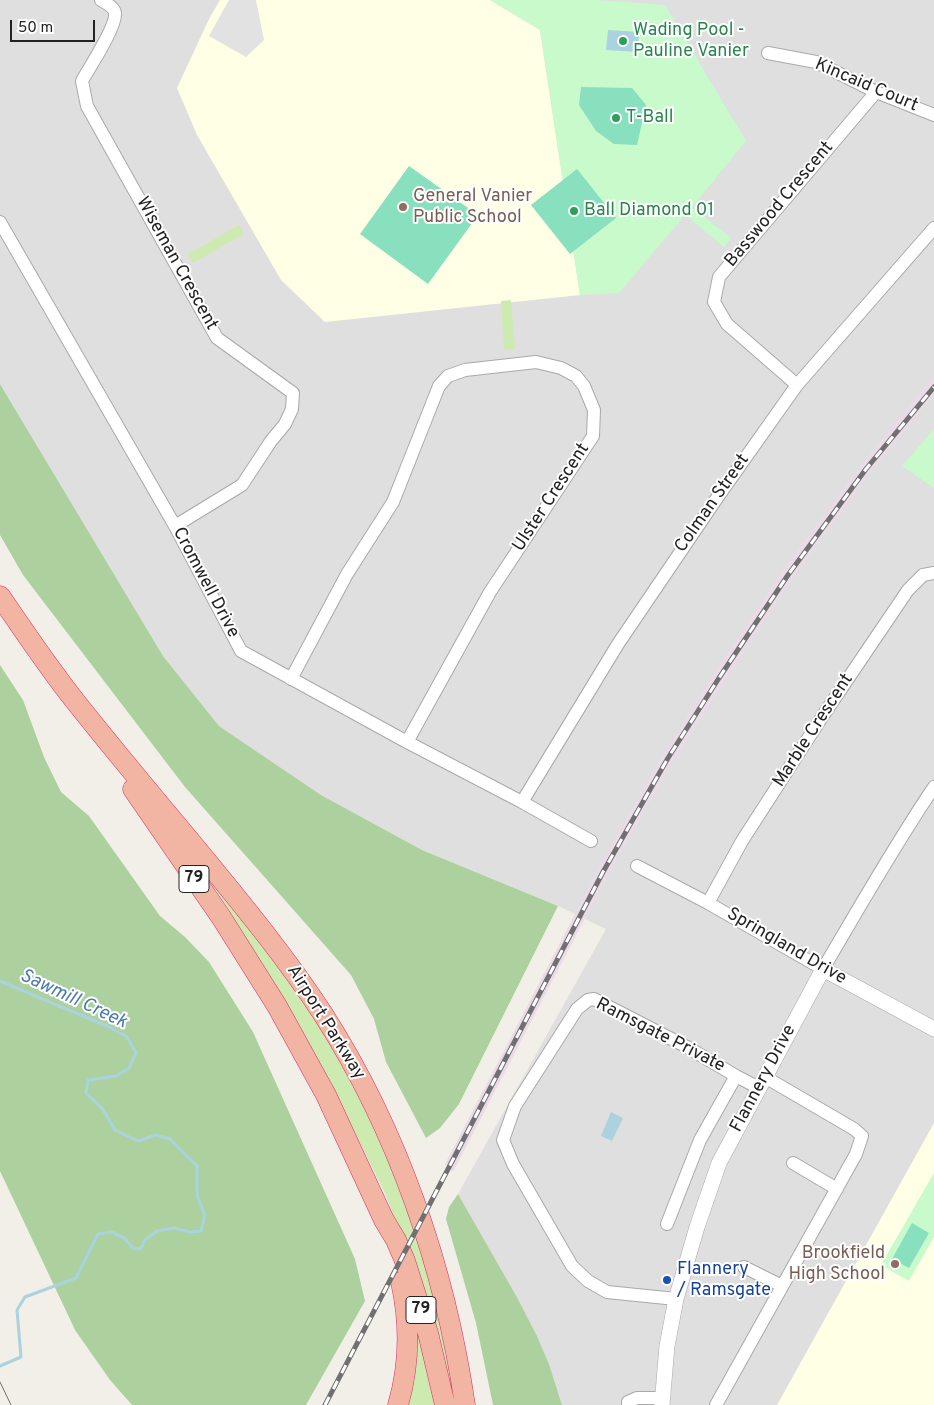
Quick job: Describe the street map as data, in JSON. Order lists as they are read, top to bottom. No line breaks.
{"streets":{"highway":["79","Airport Parkway"],"street":["Kincaid Court","Basswood Crescent","Wiseman Crescent","Ulster Crescent","Colman Street","Cromwell Drive","Marble Crescent","Springland Drive","Ramsgate Private","Flannery Drive"]},"crossings":[["Kincaid Court","Basswood Crescent"],["Basswood Crescent","Colman Street"],["Wiseman Crescent","Cromwell Drive"],["Ulster Crescent","Cromwell Drive"],["Colman Street","Cromwell Drive"],["Marble Crescent","Springland Drive"],["Springland Drive","Flannery Drive"],["Ramsgate Private","Flannery Drive"]],"water":["Sawmill Creek"],"places":["Wading Pool - Pauline Vanier","T-Ball","General Vanier Public School","Ball Diamond 01","Brookfield High School","Flannery / Ramsgate"],"scale_bar":"50 m"}
